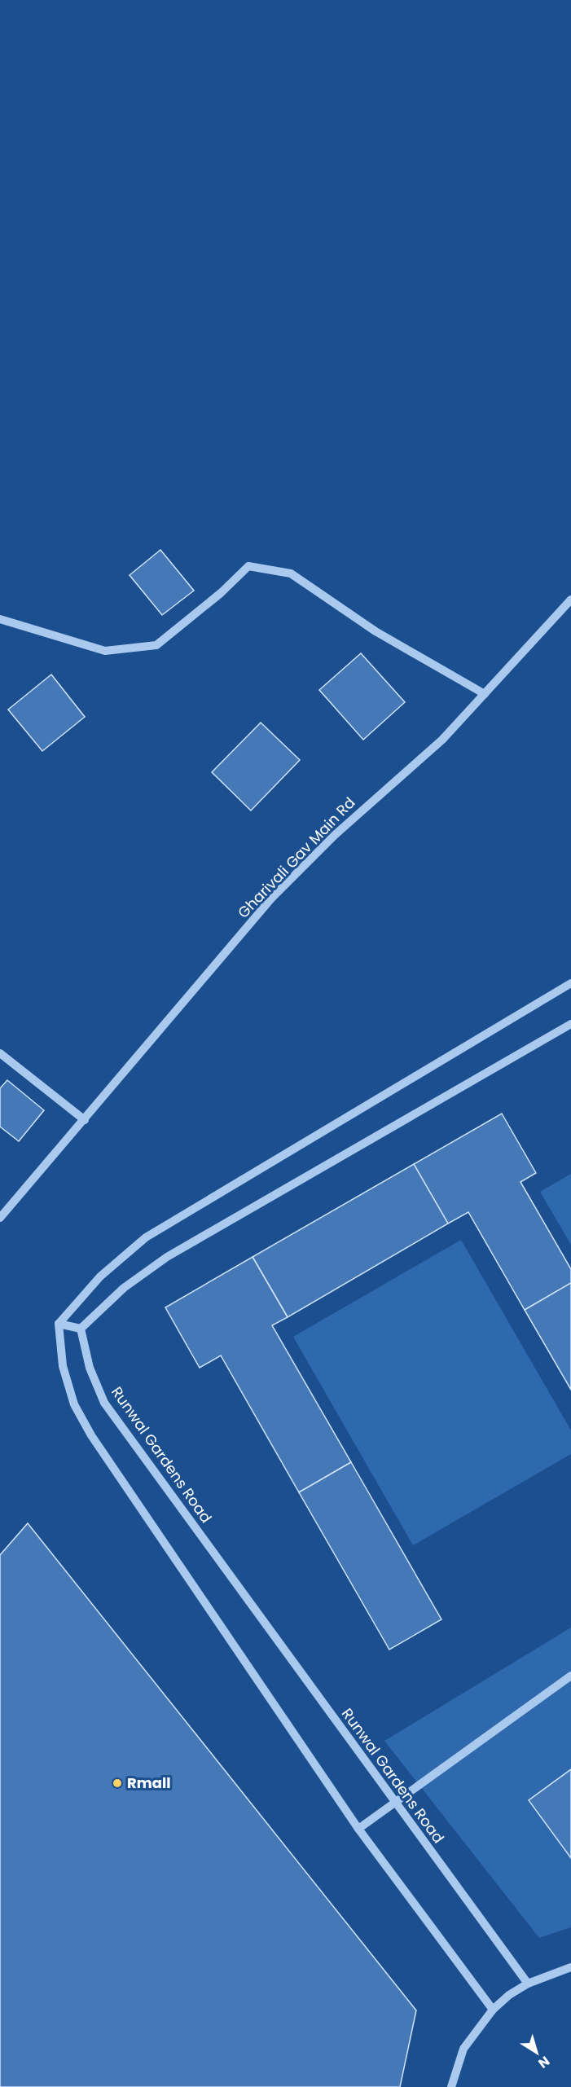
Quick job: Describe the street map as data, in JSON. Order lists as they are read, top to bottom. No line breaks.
{"streets":{"street":["Gharivali Gav Main Rd","Runwal Gardens Road"]},"places":["Rmall"],"north":"bottom right"}
